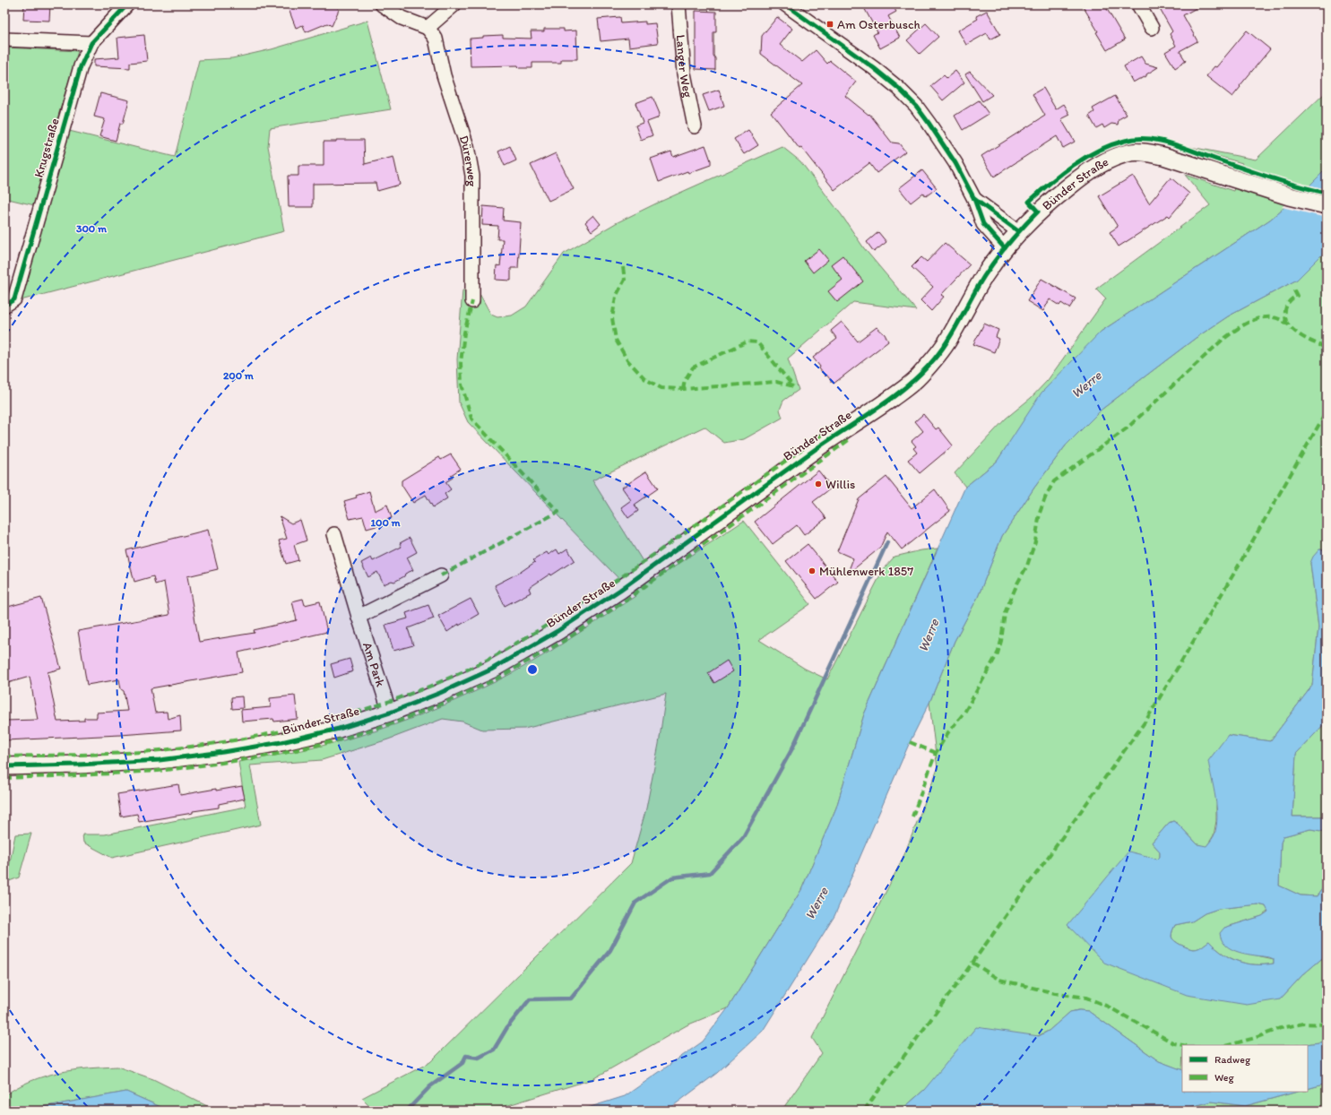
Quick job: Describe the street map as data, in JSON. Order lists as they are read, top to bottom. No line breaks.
{"streets":{"main road":["Bünder Straße"],"street":["Langer Weg","Krugstraße","Dürerweg","Am Park"]},"crossings":[["Bünder Straße","Am Park"]],"water":["Werre"],"places":{"transit":["Am Osterbusch"],"other":["Willis","Mühlenwerk 1857"]},"legend":["Radweg","Weg"],"rings":["300 m","200 m","100 m"]}
